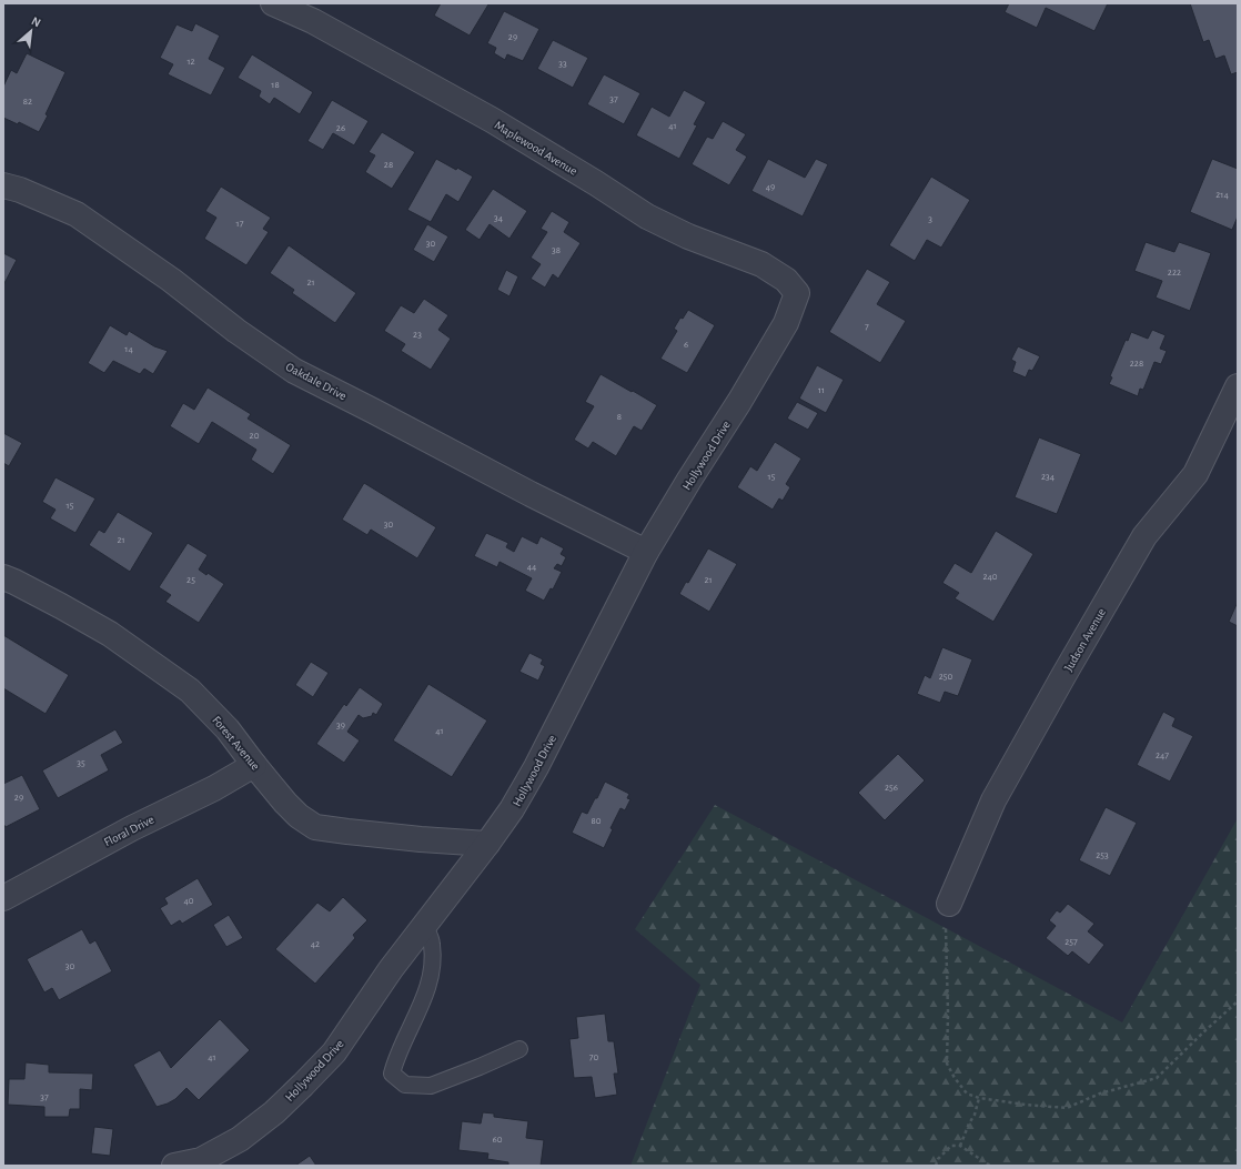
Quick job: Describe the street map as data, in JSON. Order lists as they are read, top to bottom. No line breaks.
{"streets":{"street":["Maplewood Avenue","Oakdale Drive","Hollywood Drive","Judson Avenue","Forest Avenue","Floral Drive"]},"crossings":[["Maplewood Avenue","Hollywood Drive"],["Oakdale Drive","Hollywood Drive"],["Hollywood Drive","Forest Avenue"],["Forest Avenue","Floral Drive"]],"house_numbers":["29","12","33","18","37","82","41","26","28","49","214","34","3","17","30","38","222","21","7","23","6","14","228","11","8","20","15","234","15","30","21","44","240","25","21","250","39","41","247","35","256","29","80","253","40","257","42","30","41","70","37","60"],"north":"top right"}
